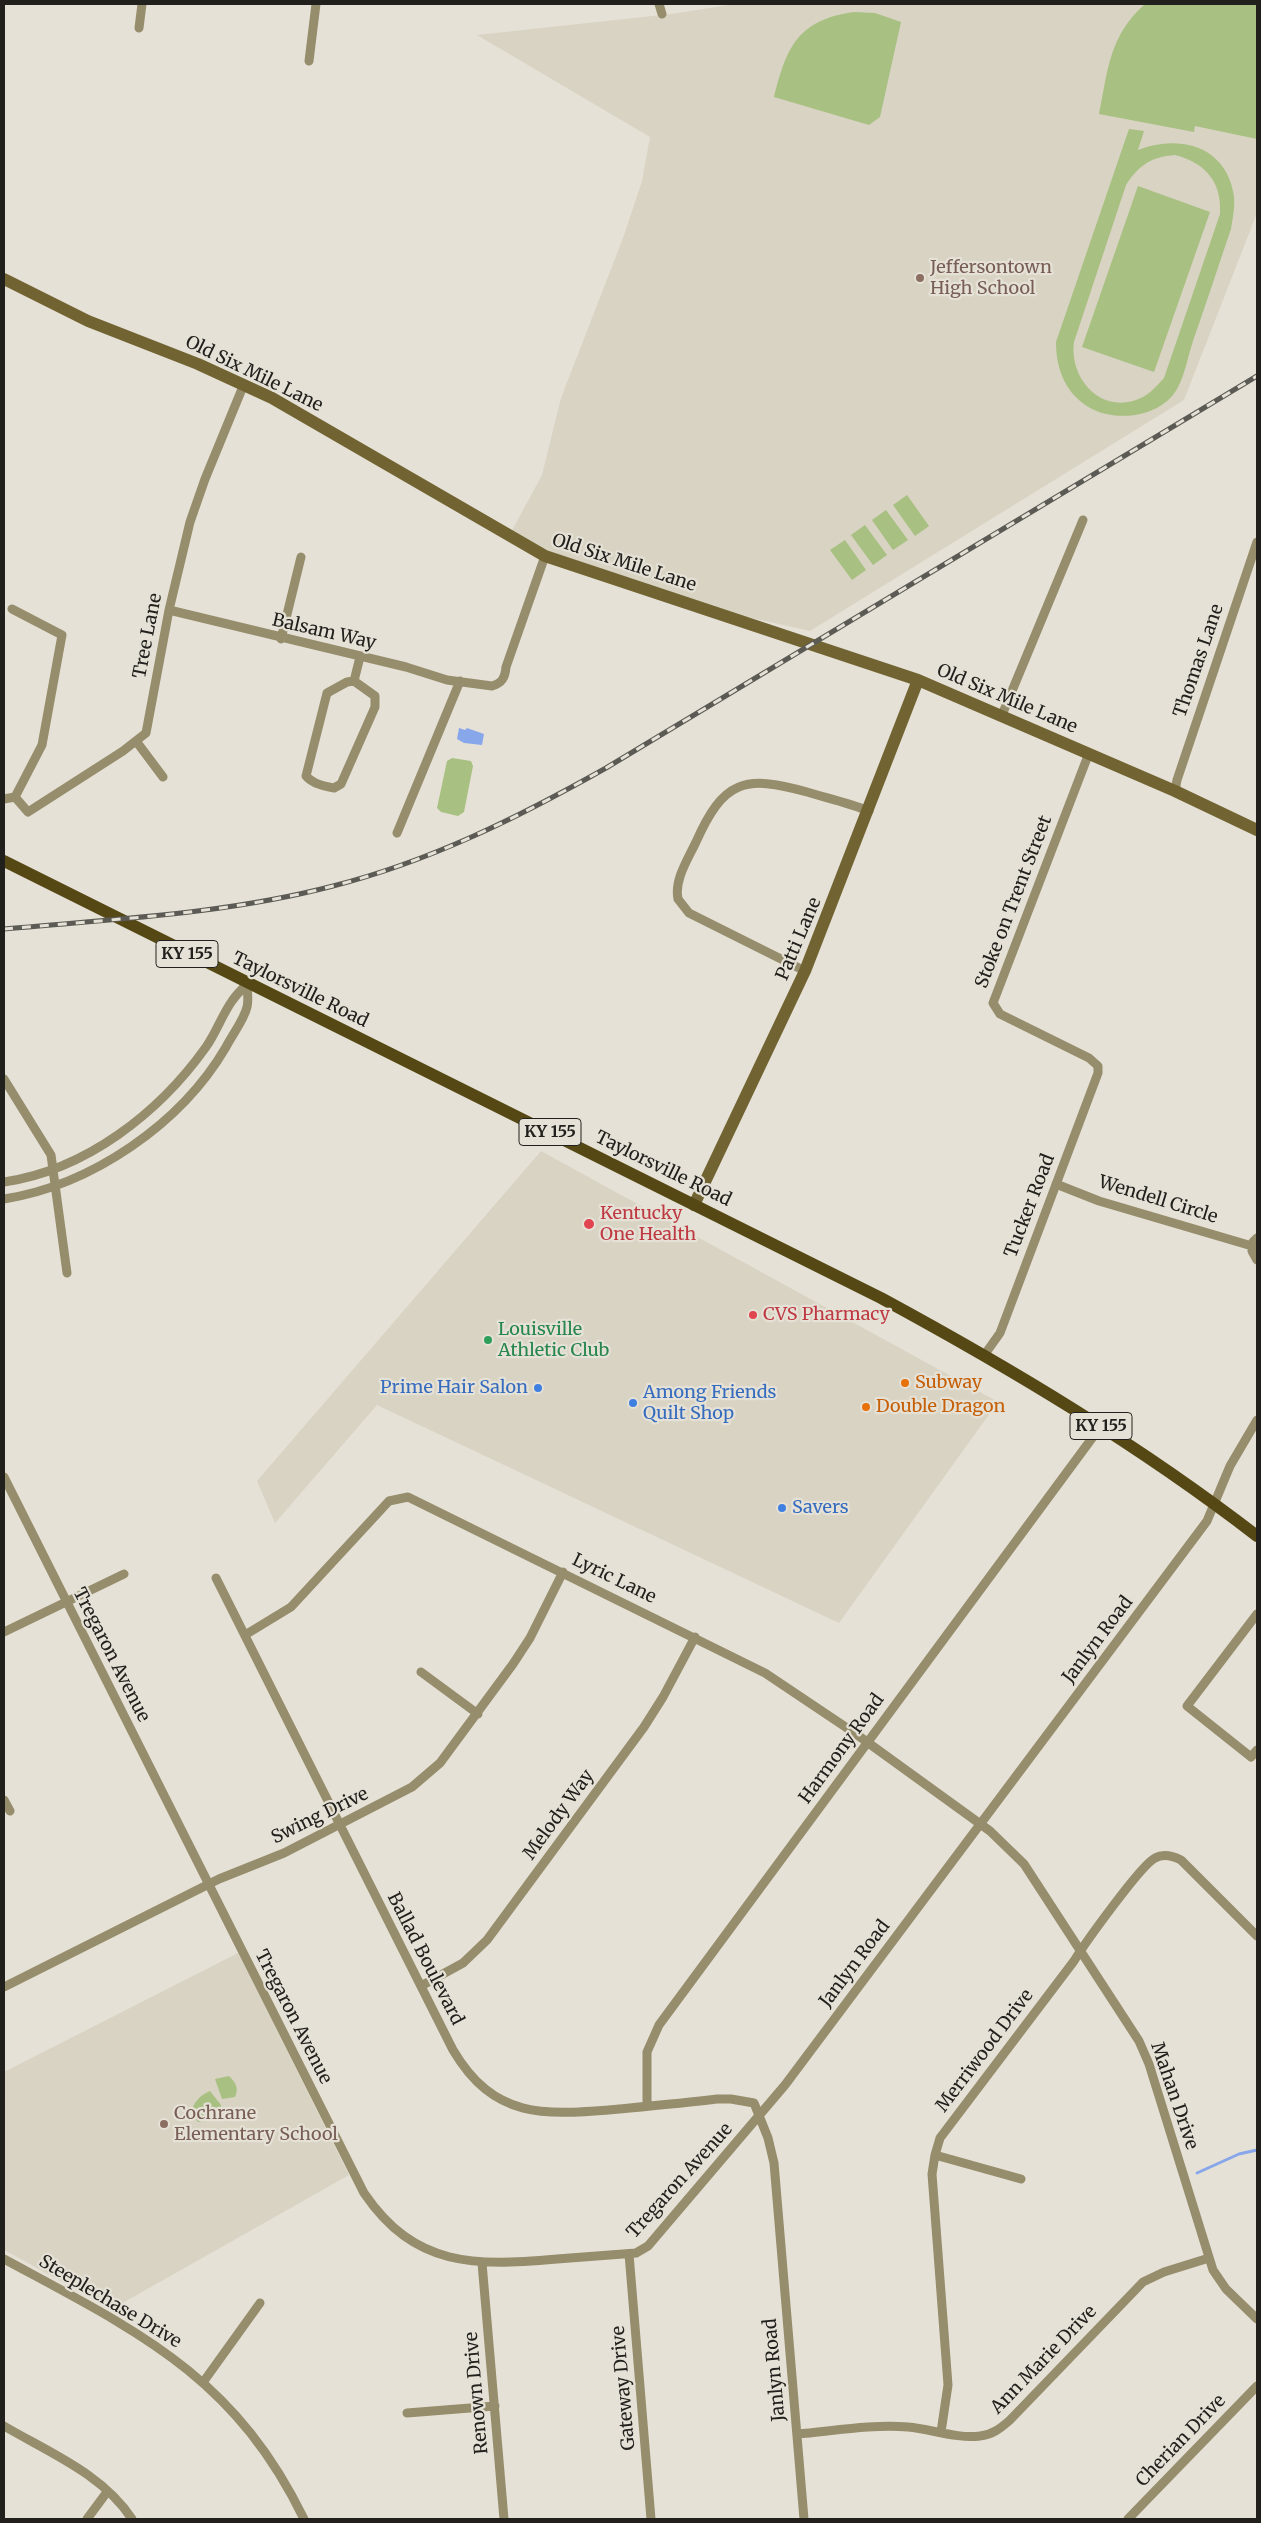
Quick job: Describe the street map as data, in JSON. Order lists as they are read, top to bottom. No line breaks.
{"streets":{"main road":["KY 155","Taylorsville Road"],"street":["Old Six Mile Lane","Balsam Way","Tree Lane","Thomas Lane","Stoke on Trent Street","Patti Lane","Wendell Circle","Tucker Road","Lyric Lane","Janlyn Road","Tregaron Avenue","Harmony Road","Melody Way","Swing Drive","Ballad Boulevard","Merriwood Drive","Mahan Drive","Steeplechase Drive","Ann Marie Drive","Gateway Drive","Renown Drive","Cherian Drive"]},"crossings":[["Old Six Mile Lane","Balsam Way"],["Old Six Mile Lane","Tree Lane"],["Old Six Mile Lane","Thomas Lane"],["Old Six Mile Lane","Stoke on Trent Street"],["Old Six Mile Lane","Patti Lane"],["Balsam Way","Tree Lane"],["Stoke on Trent Street","Tucker Road"],["Patti Lane","Taylorsville Road"],["Taylorsville Road","Tucker Road"],["Taylorsville Road","Janlyn Road"],["Taylorsville Road","Harmony Road"],["Wendell Circle","Tucker Road"],["Lyric Lane","Janlyn Road"],["Lyric Lane","Harmony Road"],["Lyric Lane","Melody Way"],["Lyric Lane","Swing Drive"],["Lyric Lane","Ballad Boulevard"],["Lyric Lane","Mahan Drive"],["Janlyn Road","Tregaron Avenue"],["Janlyn Road","Ballad Boulevard"],["Janlyn Road","Mahan Drive"],["Janlyn Road","Ann Marie Drive"],["Tregaron Avenue","Swing Drive"],["Tregaron Avenue","Ballad Boulevard"],["Tregaron Avenue","Gateway Drive"],["Tregaron Avenue","Renown Drive"],["Harmony Road","Ballad Boulevard"],["Melody Way","Ballad Boulevard"],["Swing Drive","Ballad Boulevard"],["Merriwood Drive","Mahan Drive"],["Merriwood Drive","Ann Marie Drive"],["Mahan Drive","Ann Marie Drive"]],"places":["Jeffersontown High School","Kentucky One Health","CVS Pharmacy","Louisville Athletic Club","Subway","Prime Hair Salon","Among Friends Quilt Shop","Double Dragon","Savers","Cochrane Elementary School"]}
